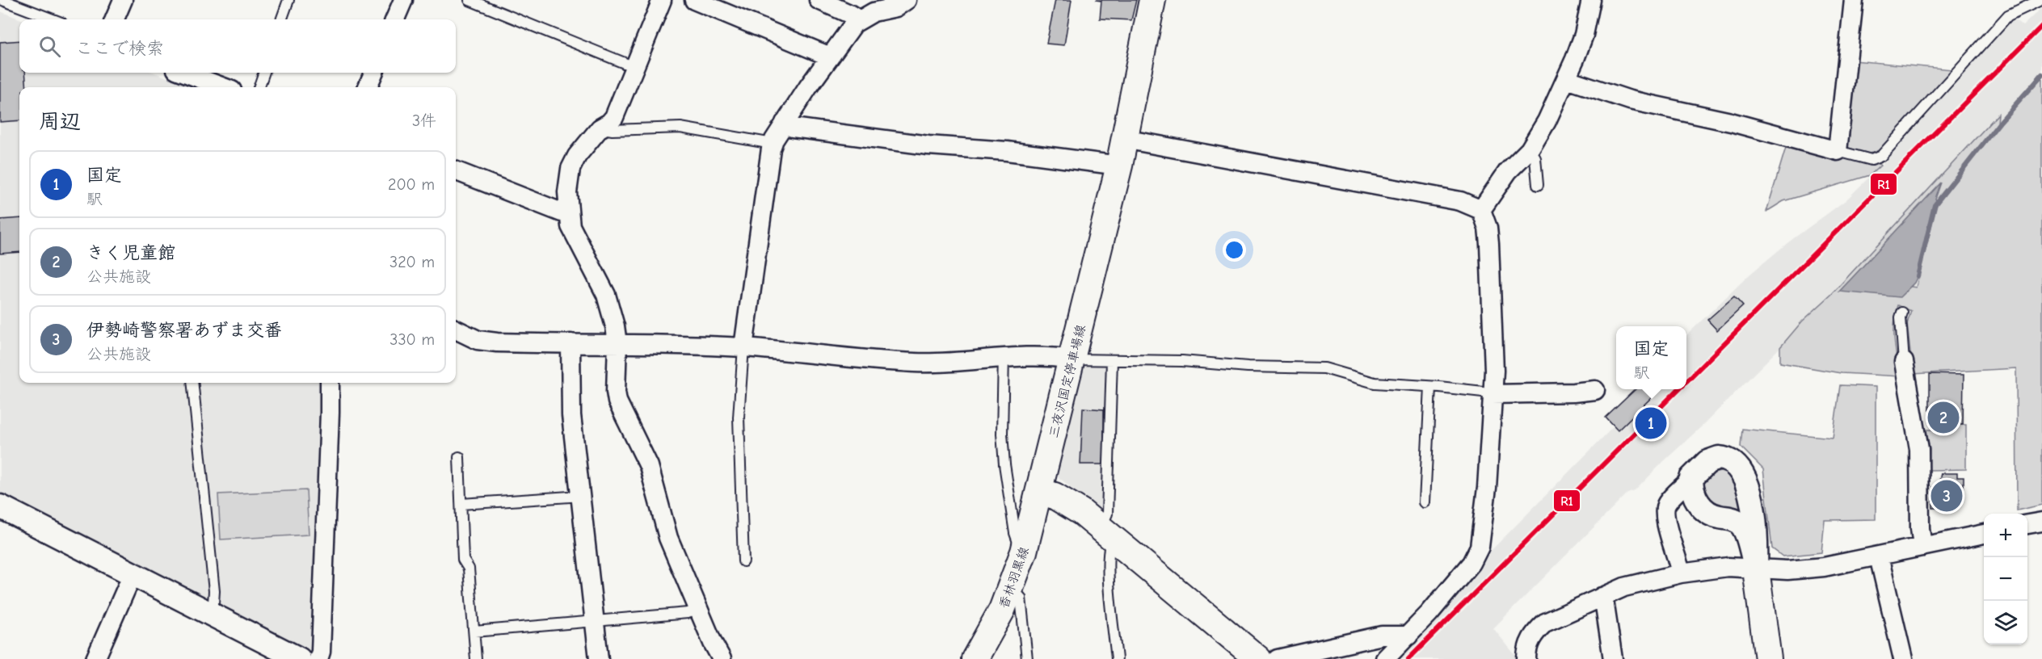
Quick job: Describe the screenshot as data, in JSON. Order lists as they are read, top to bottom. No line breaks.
{"streets":{"main road":["三夜沢国定停車場線","香林羽黒線"]},"crossings":[["三夜沢国定停車場線","香林羽黒線"]],"lines":["transit line R1"],"page":{"search":"ここで検索","heading":["周辺","3件"],"list":[{"mark":"1","name":"国定","note":"駅","value":"200 m"},{"mark":"2","name":"きく児童館","note":"公共施設","value":"320 m"},{"mark":"3","name":"伊勢崎警察署あずま交番","note":"公共施設","value":"330 m"}],"popup":["国定","駅"],"pins":["2","1","3"],"map_buttons":["+","−"]}}
